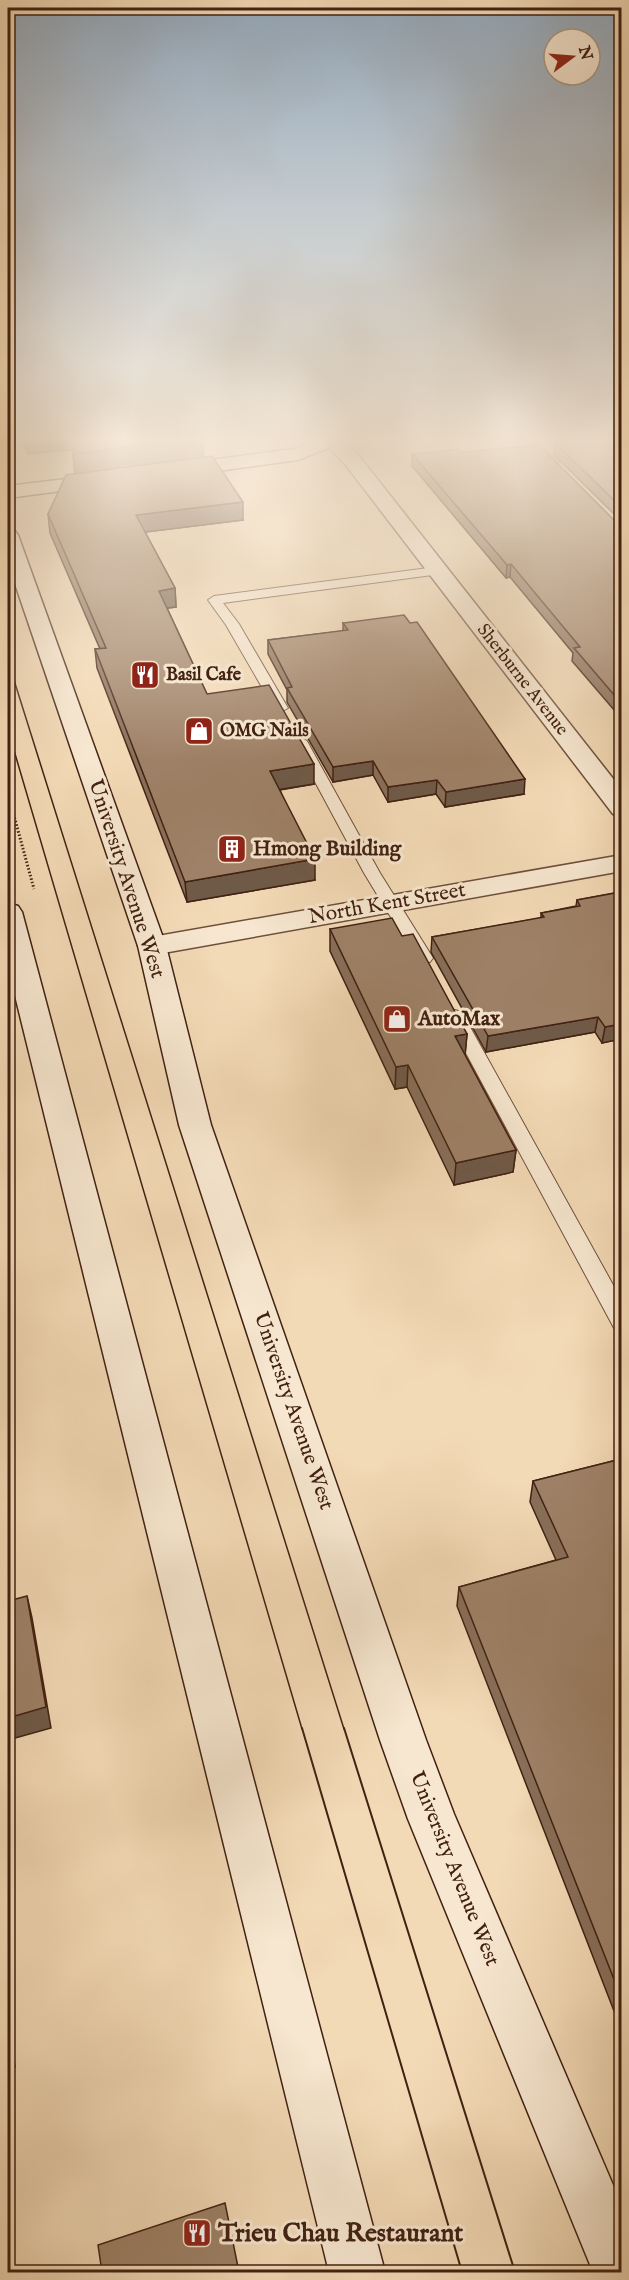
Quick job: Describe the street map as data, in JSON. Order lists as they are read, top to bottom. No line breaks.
{"streets":{"main road":["Sherburne Avenue","University Avenue West","North Kent Street"]},"crossings":[["University Avenue West","North Kent Street"]],"places":{"restaurant":["Basil Cafe","Trieu Chau Restaurant"],"shop":["OMG Nails","AutoMax"],"building":["Hmong Building"]},"north":"right"}
